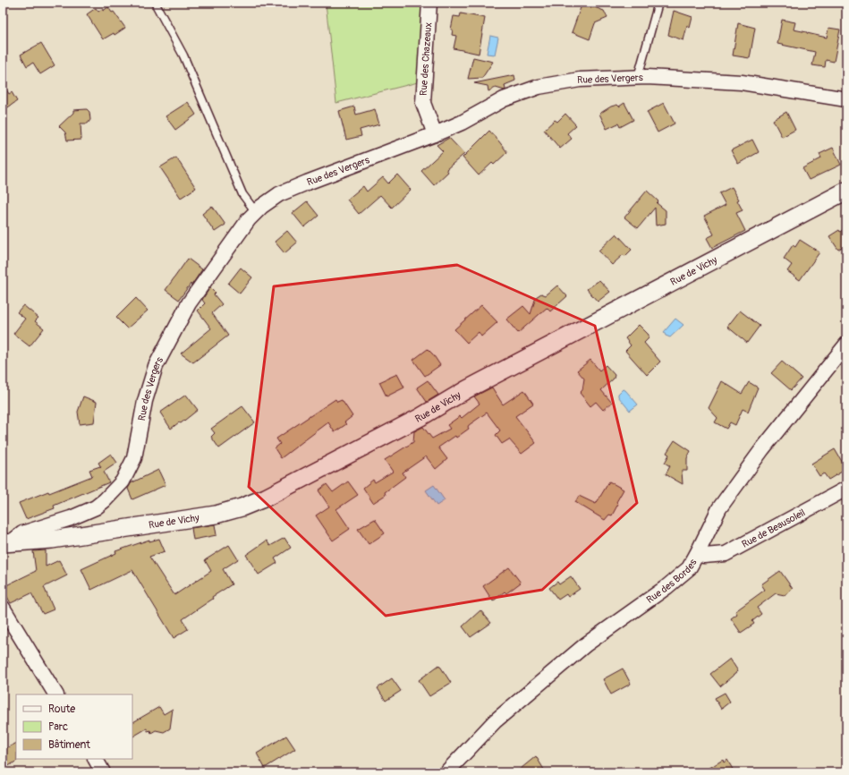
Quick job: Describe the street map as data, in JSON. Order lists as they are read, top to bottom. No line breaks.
{"streets":{"street":["Rue des Chazeaux","Rue des Vergers","Rue de Vichy","Rue de Beausoleil","Rue des Bordes"]},"crossings":[["Rue des Chazeaux","Rue des Vergers"],["Rue des Vergers","Rue de Vichy"],["Rue de Beausoleil","Rue des Bordes"]],"legend":["Route","Parc","Bâtiment"]}
